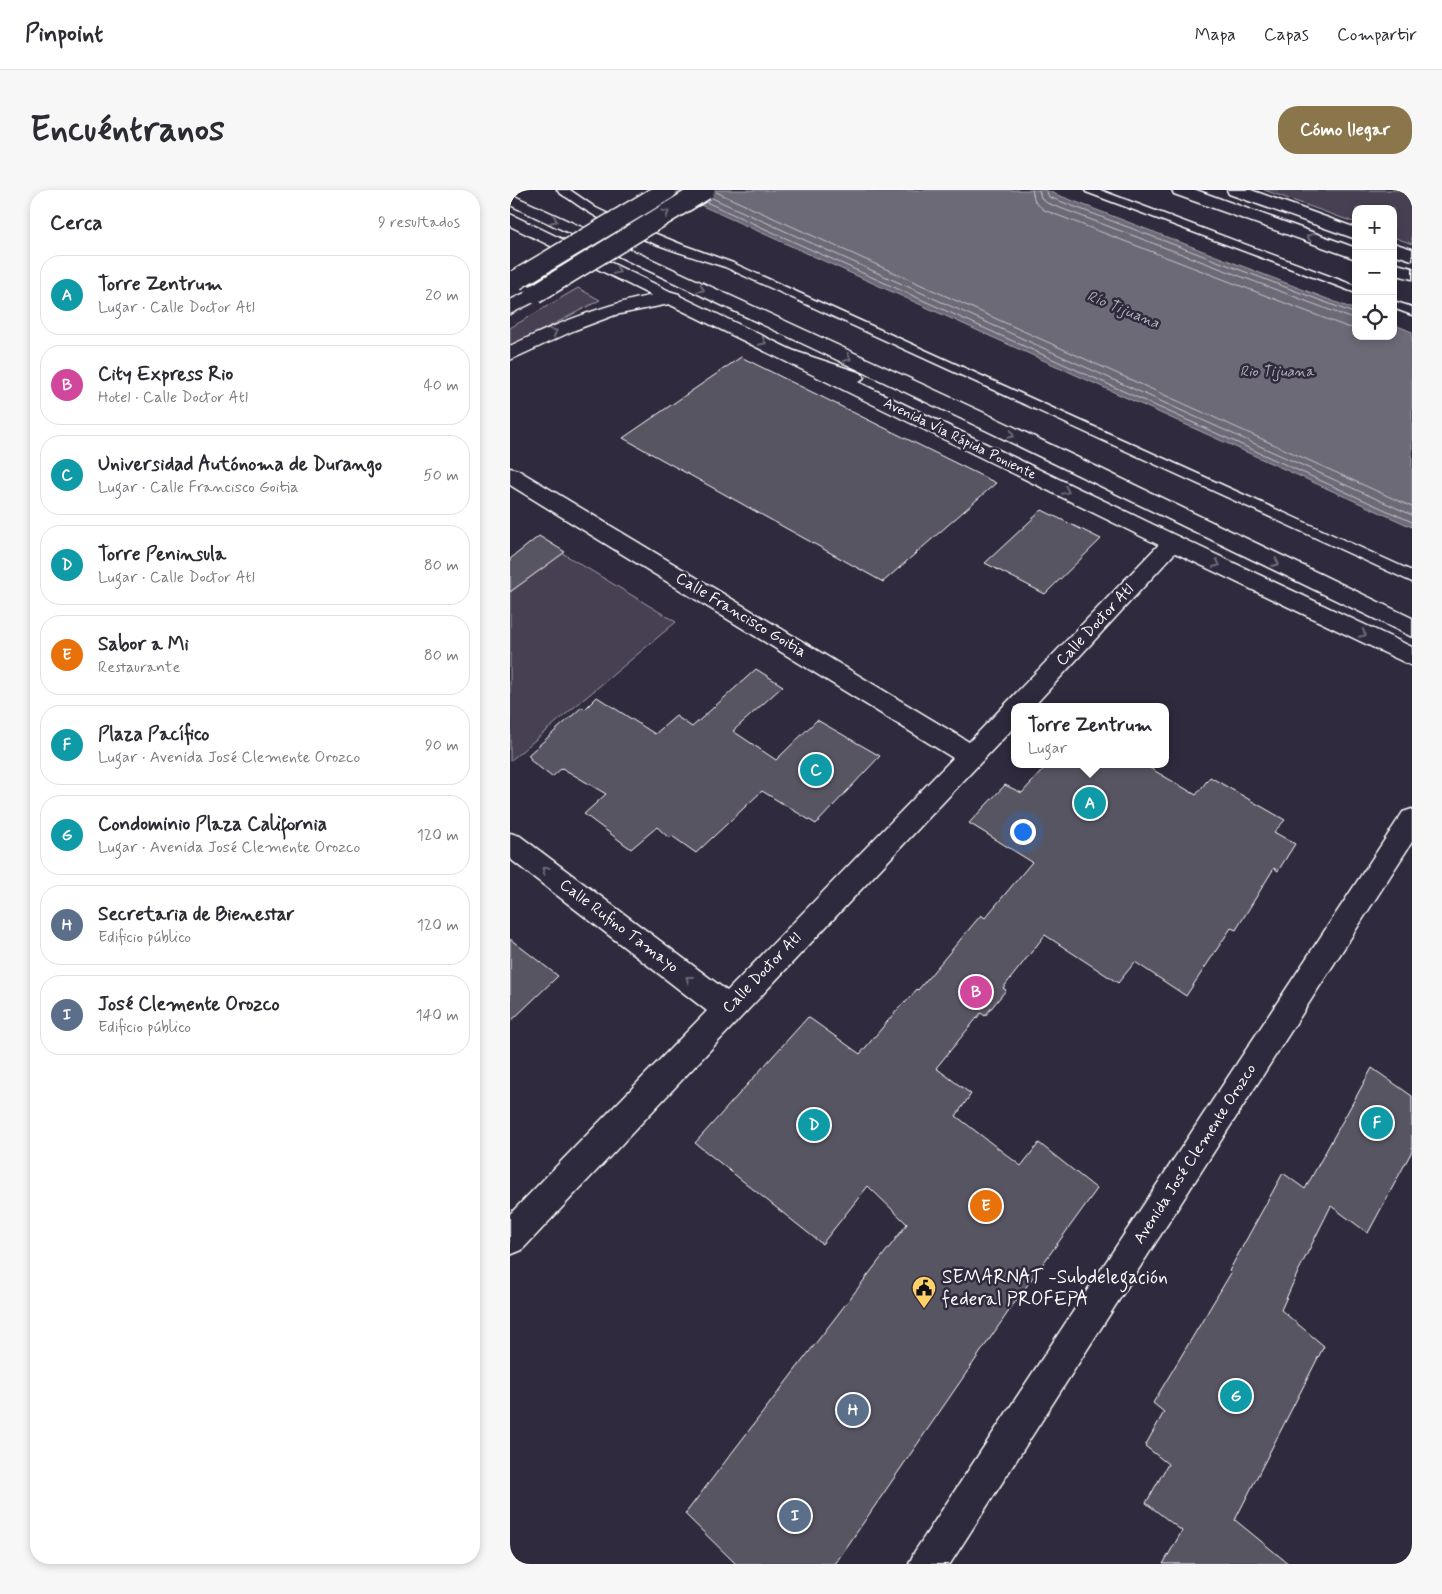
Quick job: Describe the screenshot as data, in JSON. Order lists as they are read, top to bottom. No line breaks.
{"streets":{"main road":["Avenida Vía Rápida Poniente","Calle Francisco Goitia","Calle Doctor Atl","Calle Rufino Tamayo","Avenida José Clemente Orozco"]},"crossings":[["Avenida Vía Rápida Poniente","Calle Doctor Atl"],["Calle Francisco Goitia","Calle Doctor Atl"],["Calle Doctor Atl","Calle Rufino Tamayo"]],"one_way":["Avenida Vía Rápida Poniente","Calle Rufino Tamayo"],"water":["Río Tijuana","Rio Tijuana"],"places":{"public building":["SEMARNAT -Subdelegación federal PROFEPA"]},"page":{"header":"Pinpoint","nav":["Mapa","Capas","Compartir"],"buttons":"Cómo llegar","title":"Encuéntranos","heading":["Cerca","9 resultados"],"map_buttons":["+","−"],"list":[{"mark":"A","name":"Torre Zentrum","note":"Lugar · Calle Doctor Atl","value":"20 m"},{"mark":"B","name":"City Express Rio","note":"Hotel · Calle Doctor Atl","value":"40 m"},{"mark":"C","name":"Universidad Autónoma de Durango","note":"Lugar · Calle Francisco Goitia","value":"50 m"},{"mark":"D","name":"Torre Peninsula","note":"Lugar · Calle Doctor Atl","value":"80 m"},{"mark":"E","name":"Sabor a Mi","note":"Restaurante","value":"80 m"},{"mark":"F","name":"Plaza Pacífico","note":"Lugar · Avenida José Clemente Orozco","value":"90 m"},{"mark":"G","name":"Condominio Plaza California","note":"Lugar · Avenida José Clemente Orozco","value":"120 m"},{"mark":"H","name":"Secretaria de Bienestar","note":"Edificio público","value":"120 m"},{"mark":"I","name":"José Clemente Orozco","note":"Edificio público","value":"140 m"}],"popup":["Torre Zentrum","Lugar"],"pins":["C","A","B","F","D","E","G","H","I"]}}
